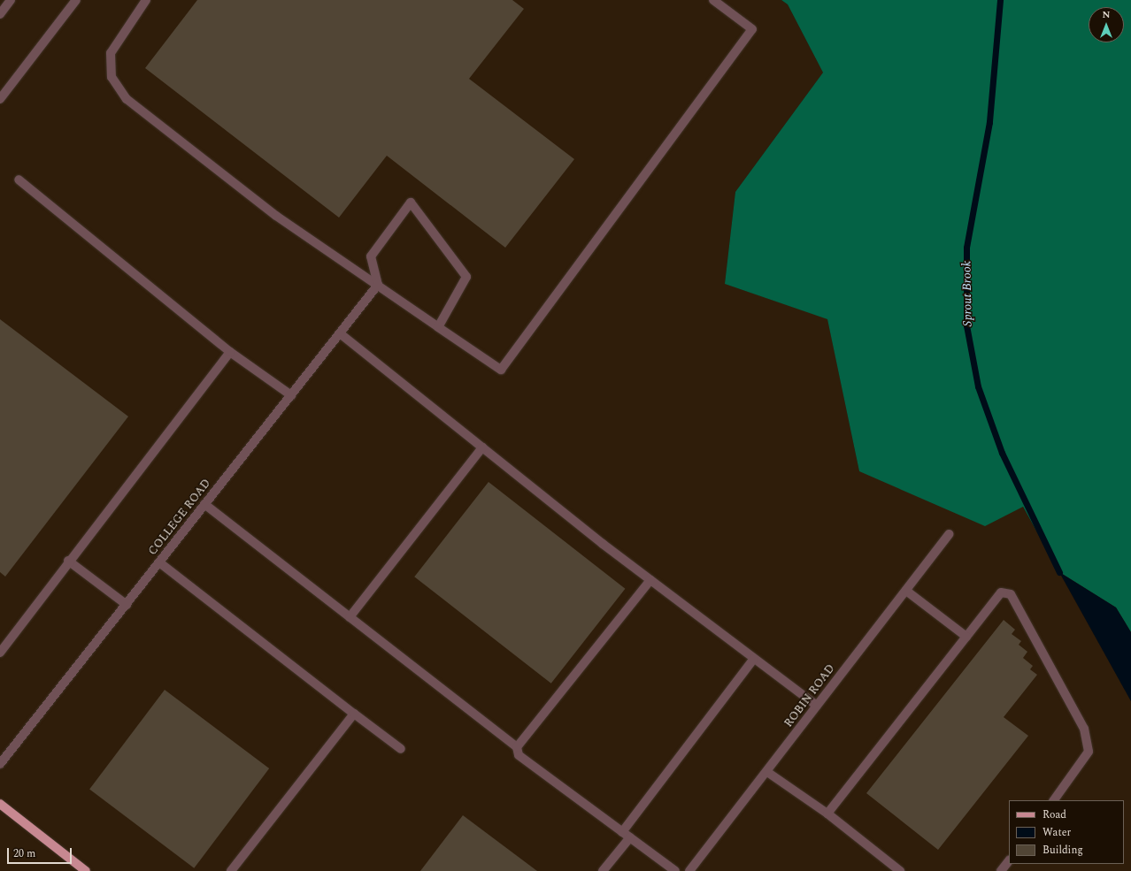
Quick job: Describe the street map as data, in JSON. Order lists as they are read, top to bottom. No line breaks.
{"streets":{"street":["COLLEGE ROAD","ROBIN ROAD"]},"water":["Sprout Brook"],"legend":["Road","Water","Building"],"scale_bar":"20 m","north":"top"}
